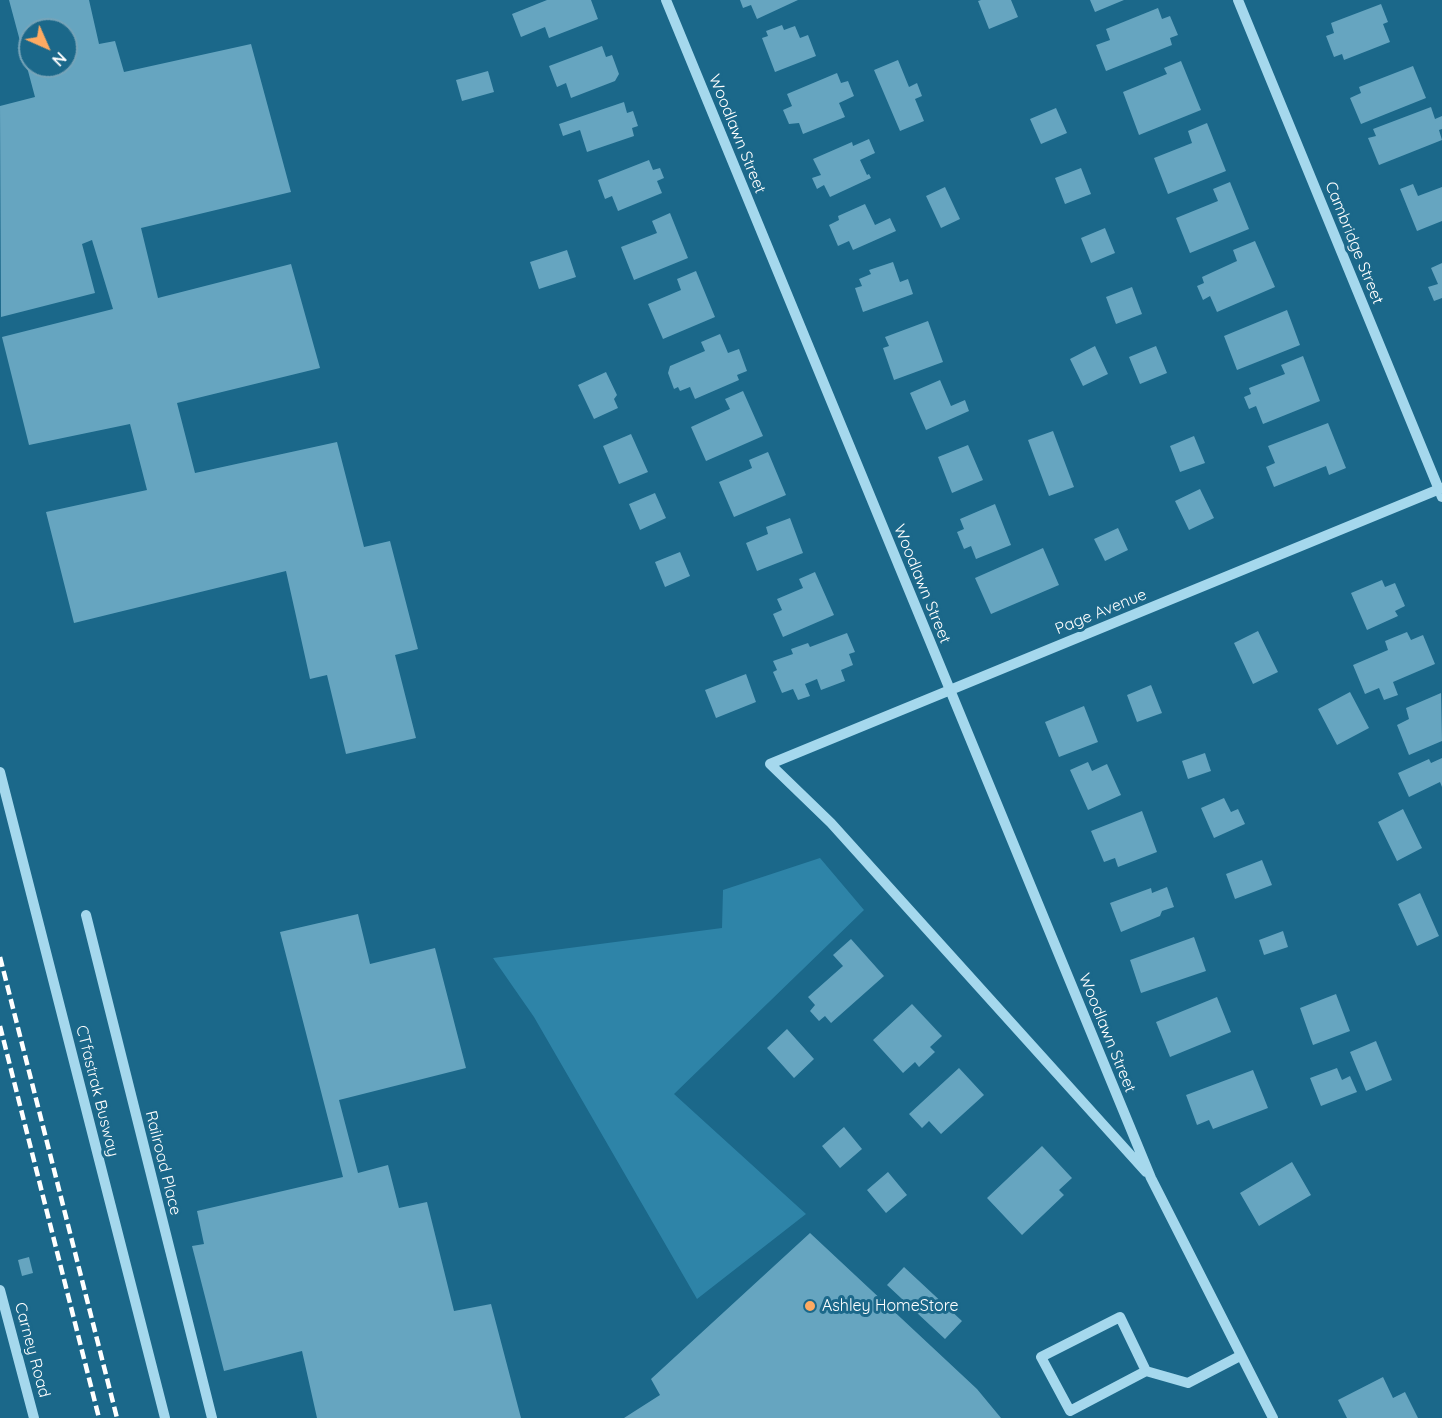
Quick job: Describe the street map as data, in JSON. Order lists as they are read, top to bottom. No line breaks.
{"streets":{"street":["Woodlawn Street","Cambridge Street","Page Avenue","CTfastrak Busway","Railroad Place","Carney Road"]},"crossings":[["Woodlawn Street","Page Avenue"],["Cambridge Street","Page Avenue"]],"places":["Ashley HomeStore"],"north":"bottom right"}
